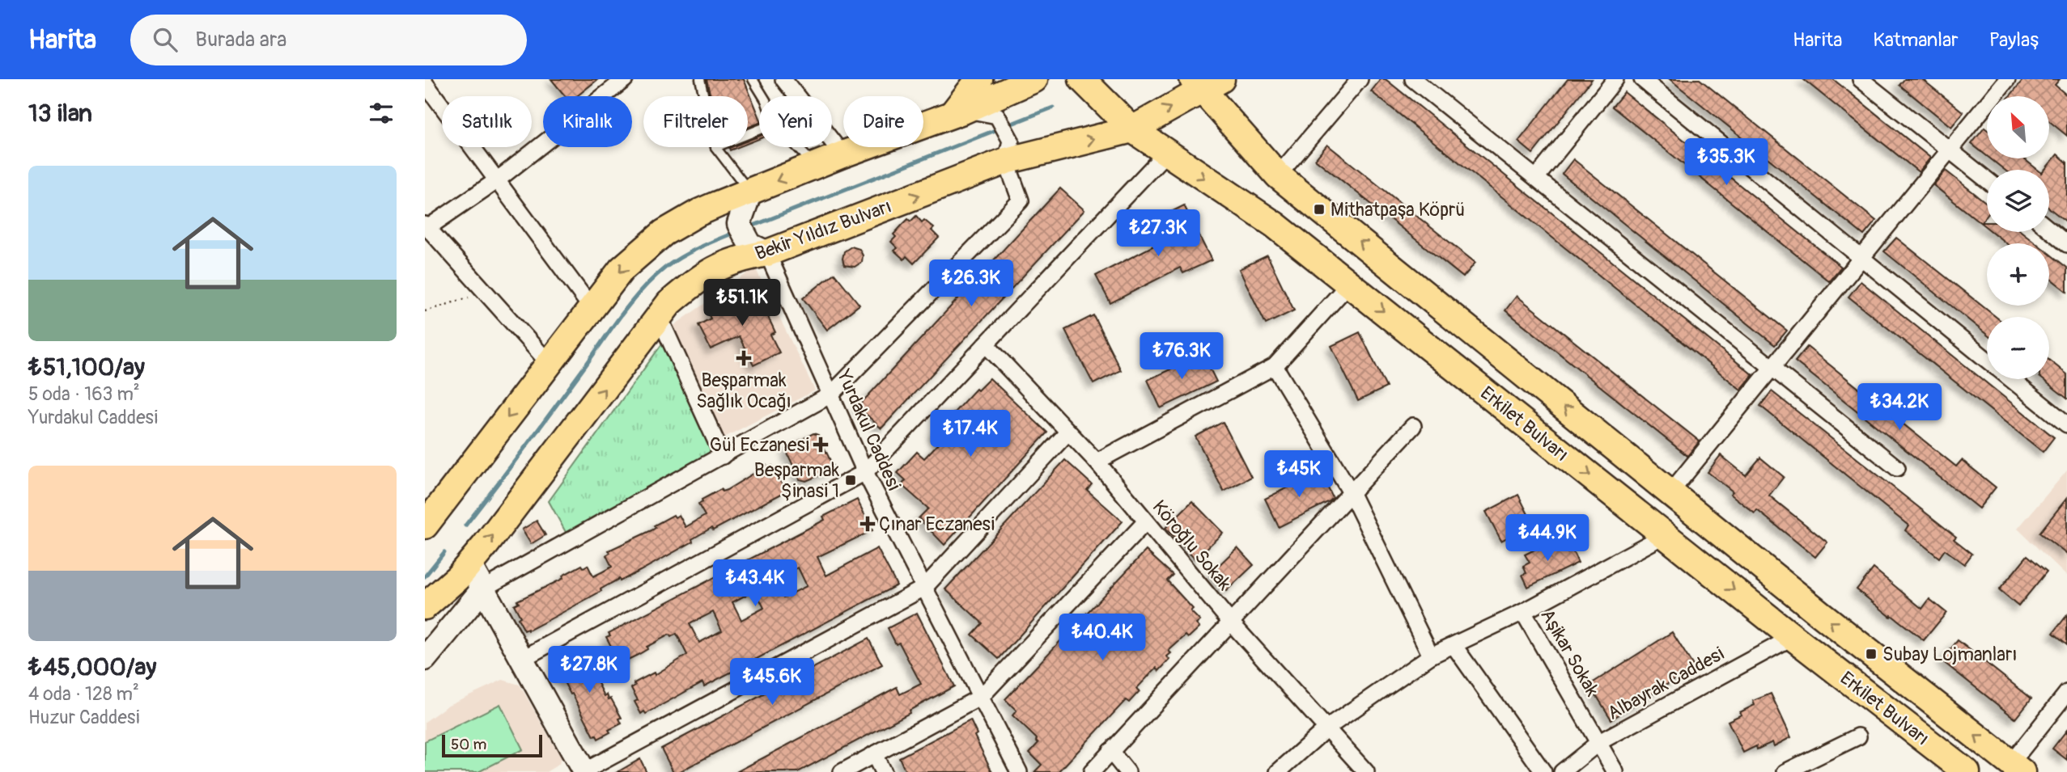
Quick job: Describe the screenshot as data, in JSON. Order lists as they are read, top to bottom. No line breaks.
{"streets":{"main road":["Bekir Yıldız Bulvarı","Erkilet Bulvarı"],"street":["Yurdakul Caddesi","Köroğlu Sokak","Aşikar Sokak","Albayrak Caddesi"]},"crossings":[["Bekir Yıldız Bulvarı","Erkilet Bulvarı"],["Bekir Yıldız Bulvarı","Yurdakul Caddesi"],["Erkilet Bulvarı","Albayrak Caddesi"],["Aşikar Sokak","Albayrak Caddesi"]],"places":{"transit":["Mithatpaşa Köprü","Beşparmak Şinasi 1","Subay Lojmanları"],"health":["Beşparmak Sağlık Ocağı","Gül Eczanesi","Çınar Eczanesi"]},"scale_bar":"50 m","north":"top left","page":{"header":"Harita","search":"Burada ara","nav":["Harita","Katmanlar","Paylaş"],"heading":"13 ilan","map_buttons":["+","−"],"chip":["Satılık","Kiralık","Filtreler","Yeni","Daire"],"price":["₺35.3K","₺27.3K","₺26.3K","₺51.1K","₺76.3K","₺34.2K","₺17.4K","₺45K","₺44.9K","₺43.4K","₺40.4K","₺27.8K","₺45.6K"],"list":[{"name":"₺51,100/ay","note":"5 oda · 163 m² · Yurdakul Caddesi"},{"name":"₺45,000/ay","note":"4 oda · 128 m² · Huzur Caddesi"}],"scale":"50 m"}}
